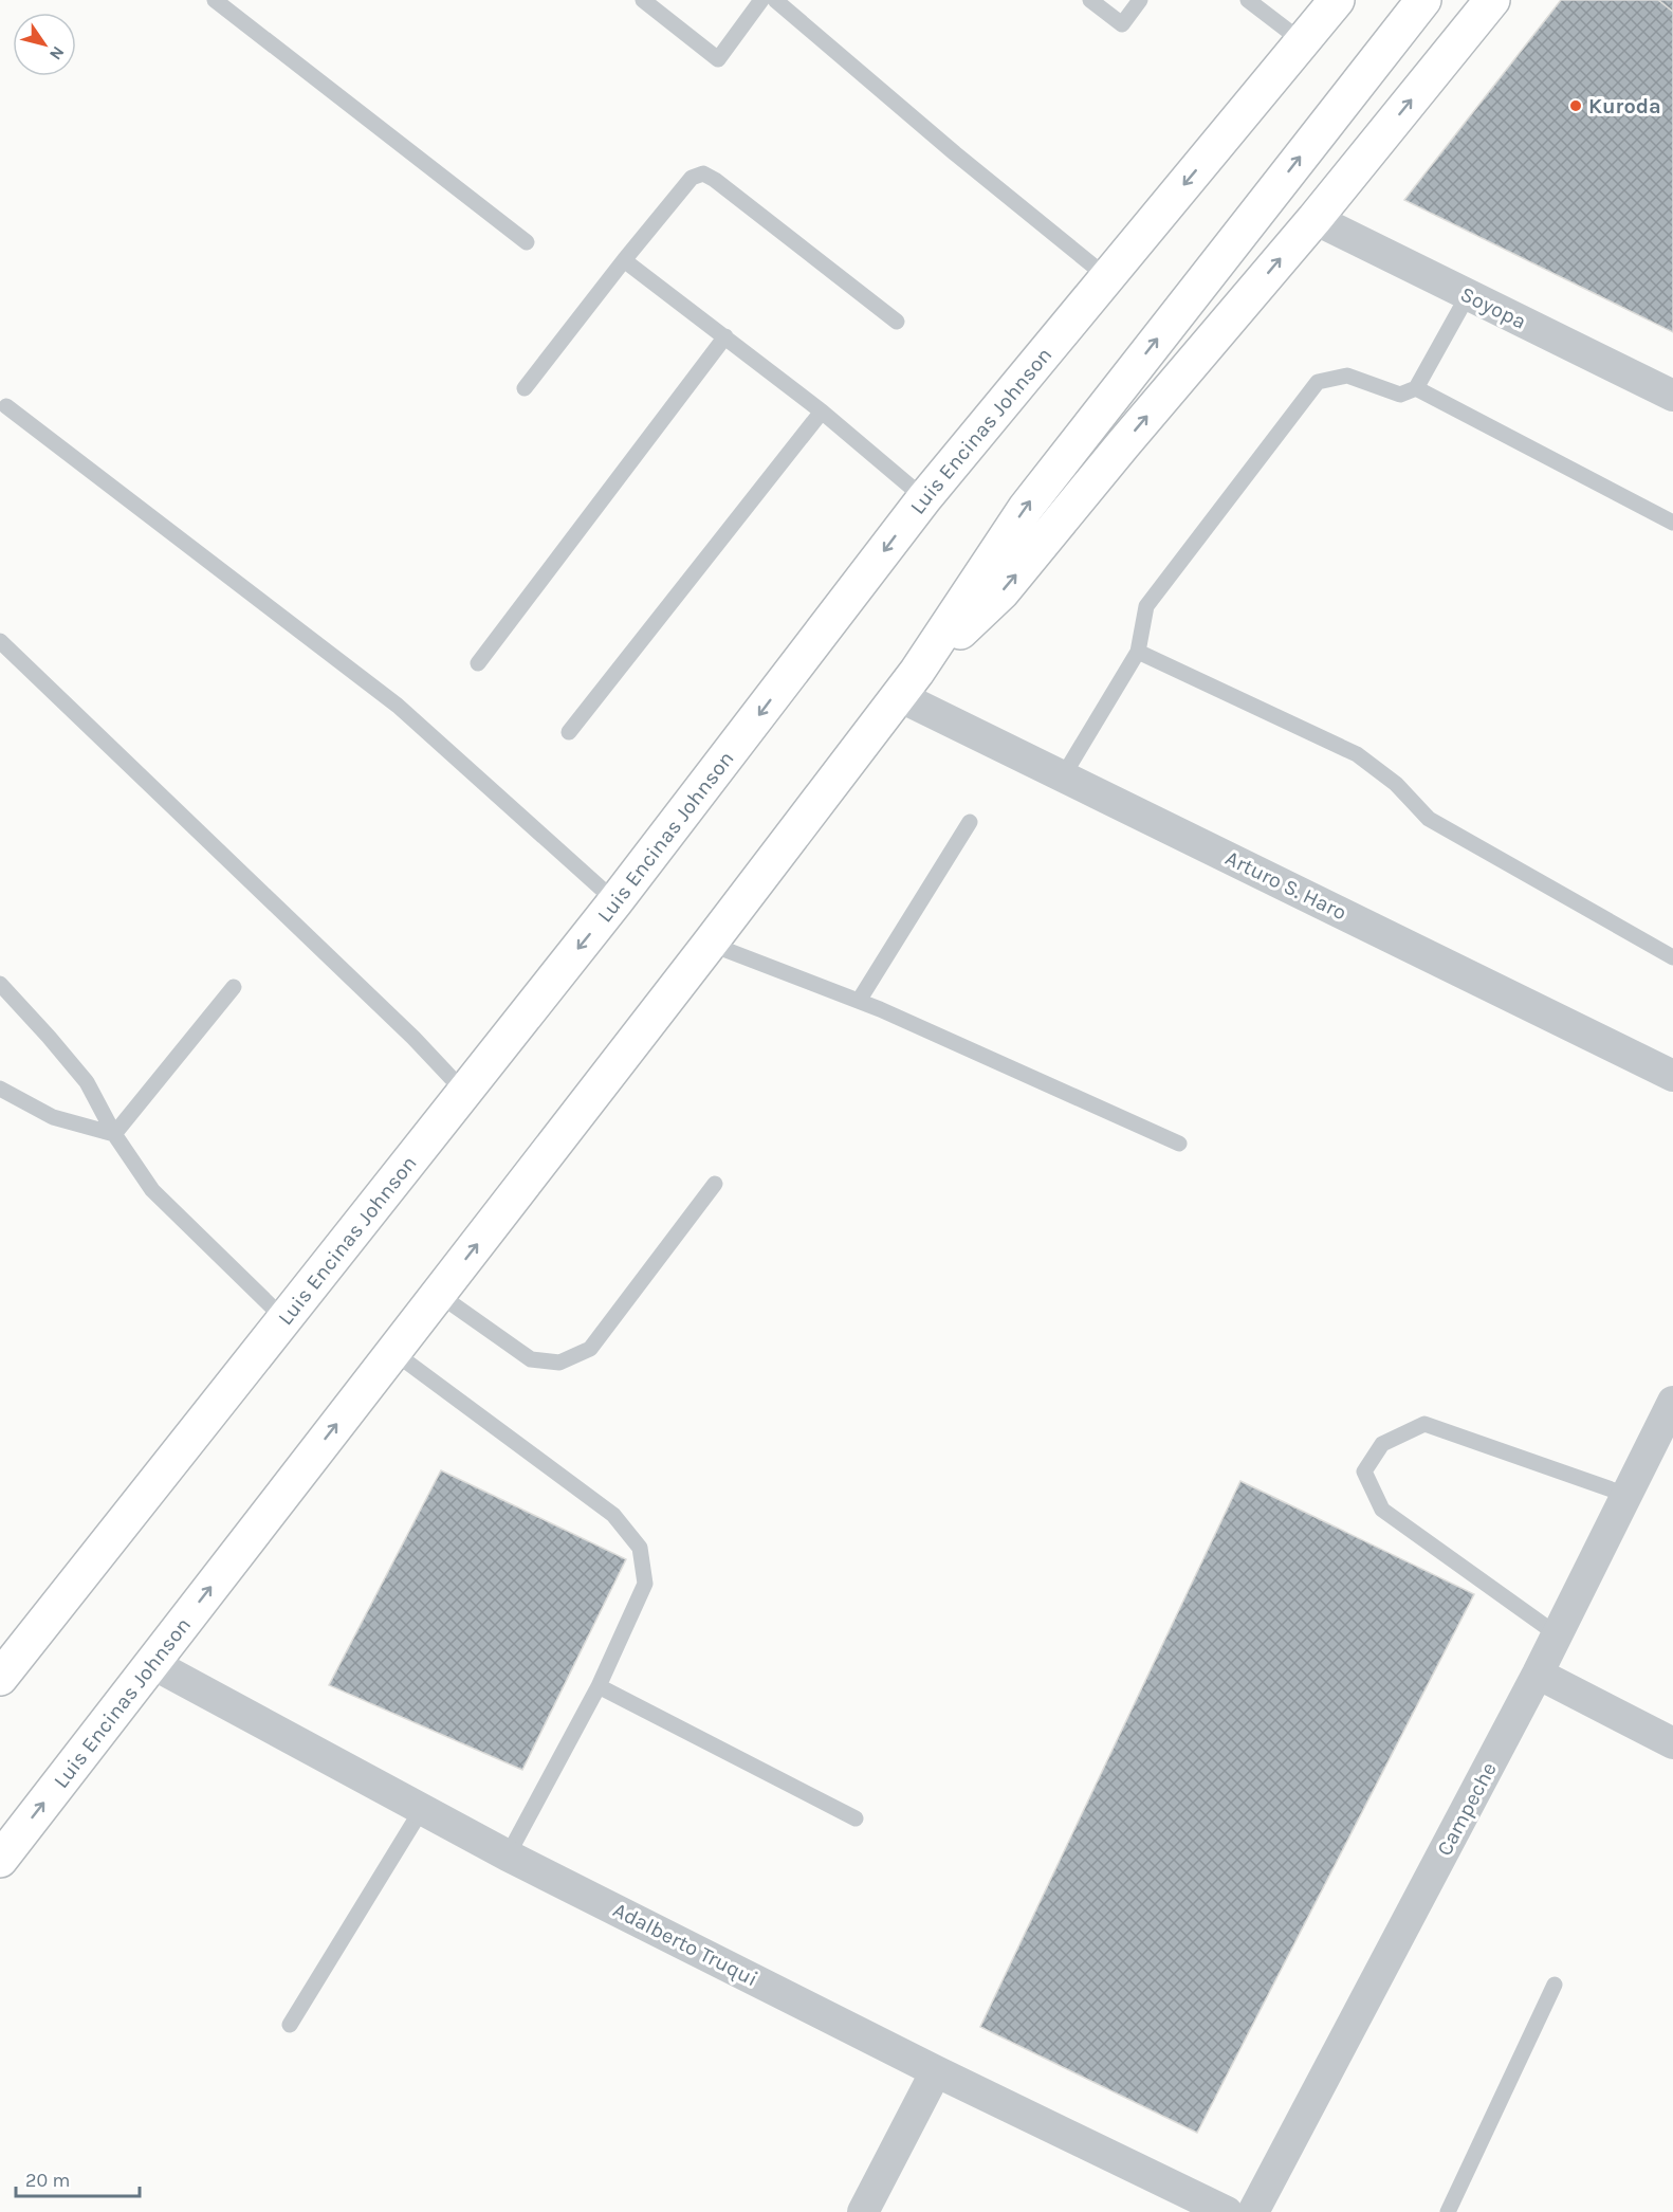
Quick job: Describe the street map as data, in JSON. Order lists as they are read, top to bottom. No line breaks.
{"streets":{"main road":["Luis Encinas Johnson"],"street":["Soyopa","Arturo S. Haro","Campeche","Adalberto Truqui"]},"crossings":[["Luis Encinas Johnson","Arturo S. Haro"],["Luis Encinas Johnson","Adalberto Truqui"]],"places":["Kuroda"],"scale_bar":"20 m","north":"bottom right"}
